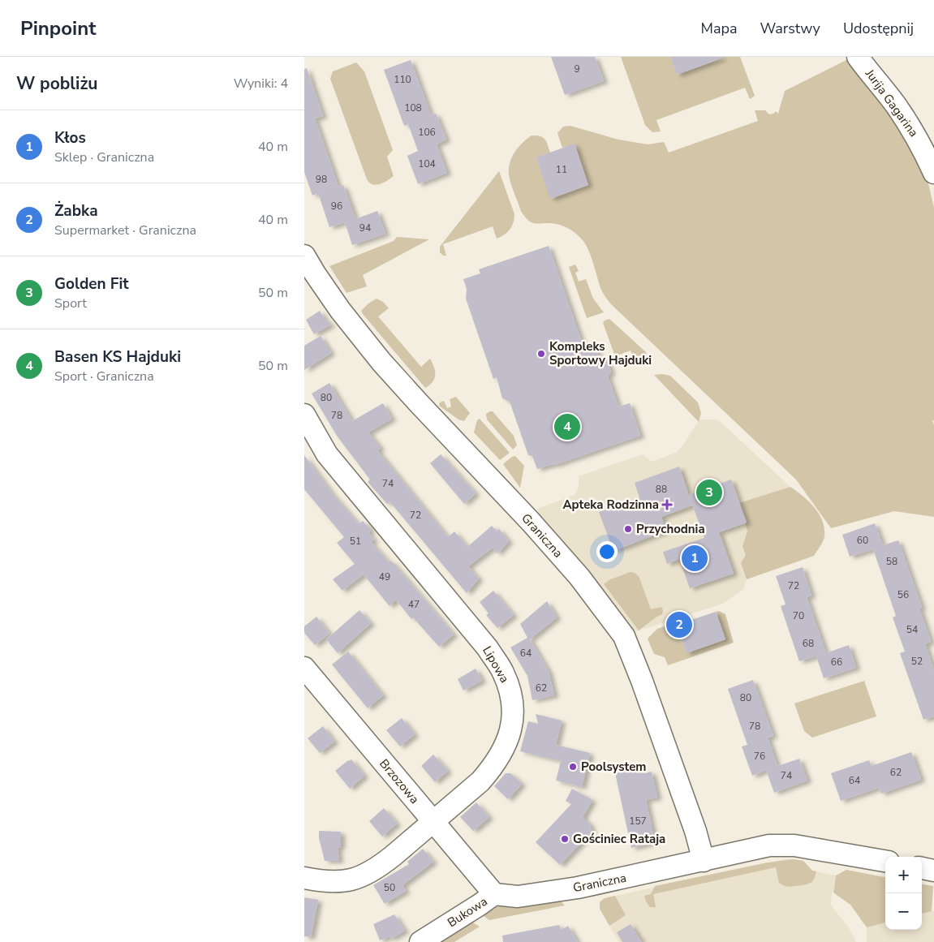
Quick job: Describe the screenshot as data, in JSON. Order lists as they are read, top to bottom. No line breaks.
{"streets":{"street":["Jurija Gagarina","Graniczna","Lipowa","Brzozowa","Bukowa"]},"crossings":[["Graniczna","Brzozowa"],["Graniczna","Bukowa"],["Lipowa","Brzozowa"],["Brzozowa","Bukowa"]],"places":{"other":["Kompleks Sportowy Hajduki","Przychodnia","Poolsystem","Gościniec Rataja"],"health":["Apteka Rodzinna"]},"house_numbers":["9","110","108","106","104","11","98","96","94","80","78","74","88","72","60","51","58","49","72","56","47","70","54","68","64","52","66","62","80","78","76","62","74","64","157","50"],"page":{"header":"Pinpoint","nav":["Mapa","Warstwy","Udostępnij"],"heading":["W pobliżu","Wyniki: 4"],"list":[{"mark":"1","name":"Kłos","note":"Sklep · Graniczna","value":"40 m"},{"mark":"2","name":"Żabka","note":"Supermarket · Graniczna","value":"40 m"},{"mark":"3","name":"Golden Fit","note":"Sport","value":"50 m"},{"mark":"4","name":"Basen KS Hajduki","note":"Sport · Graniczna","value":"50 m"}],"pins":["4","3","1","2"],"map_buttons":["+","−"]}}
